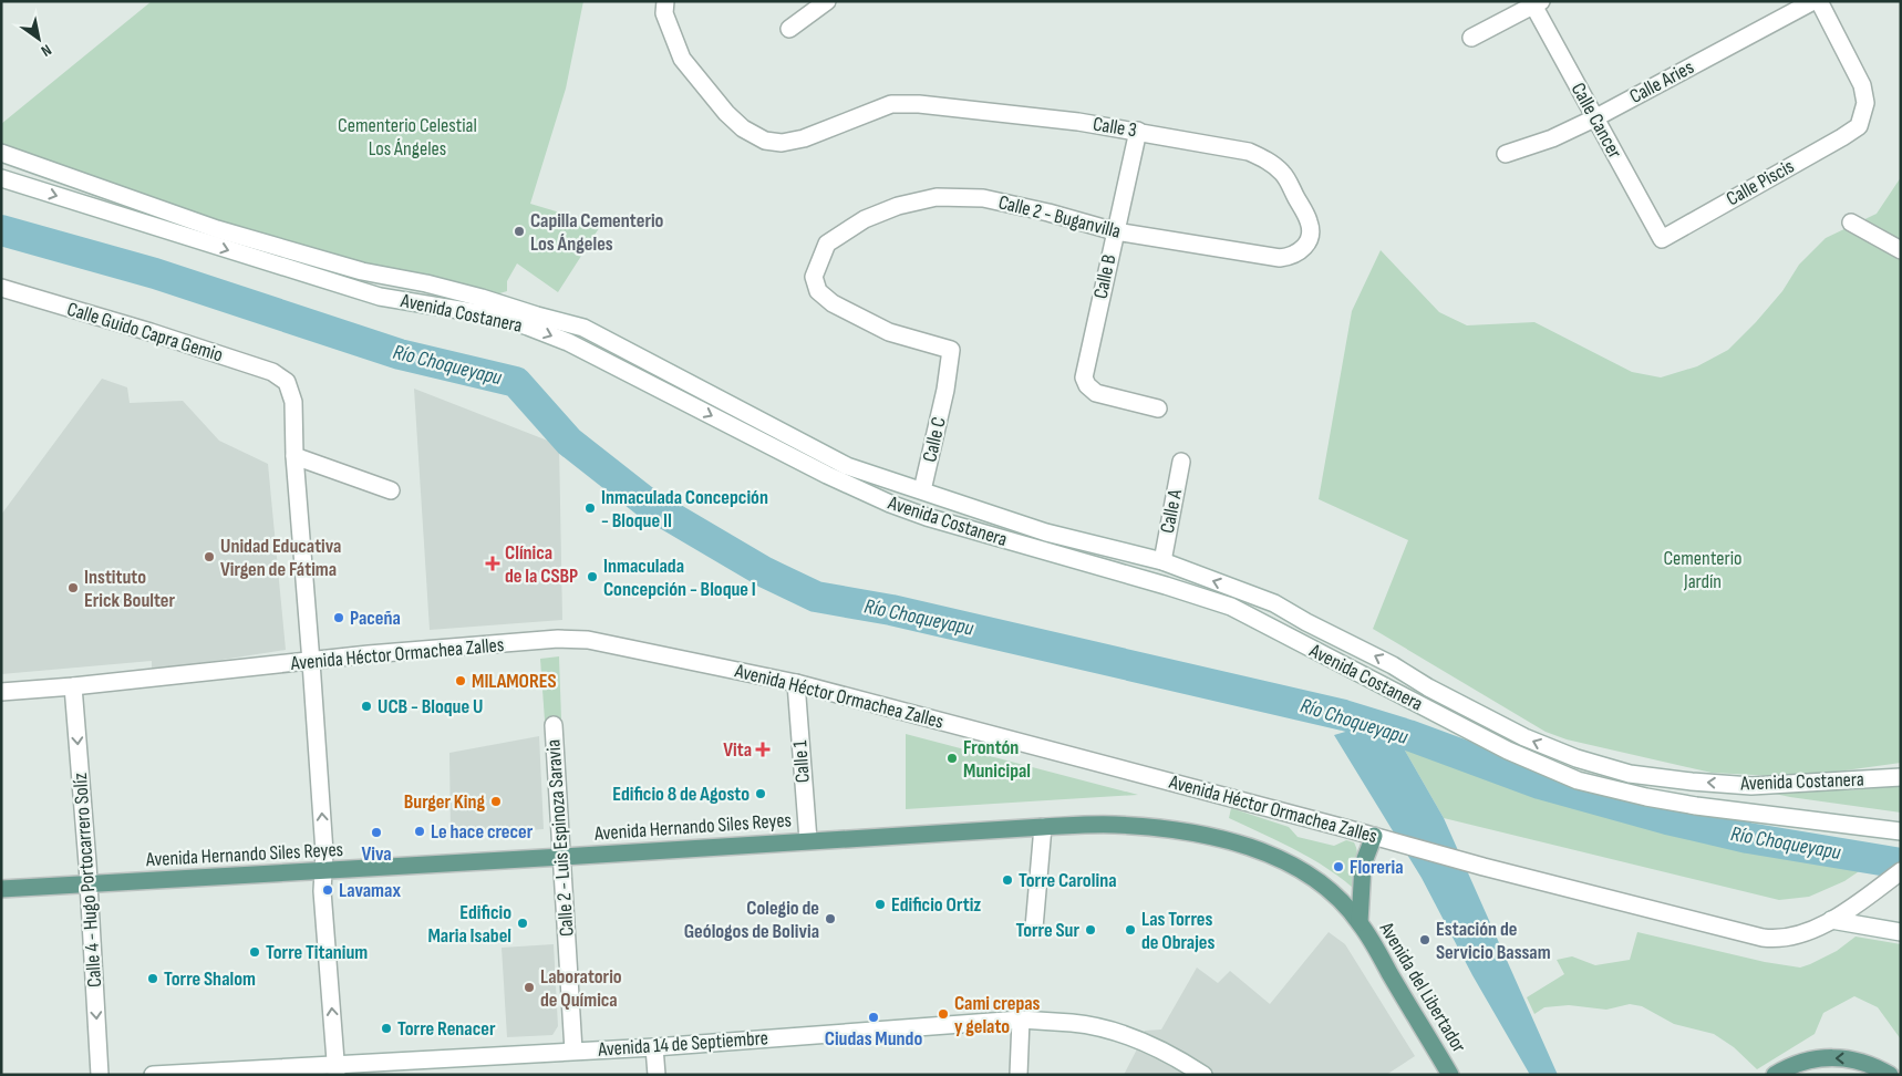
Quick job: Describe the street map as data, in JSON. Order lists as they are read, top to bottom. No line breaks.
{"streets":{"main road":["Avenida Hernando Siles Reyes","Avenida del Libertador"],"street":["Calle Aries","Calle Cancer","Calle 3","Calle Piscis","Calle 2 - Buganvilla","Calle B","Avenida Costanera","Calle Guido Capra Gemio","Calle C","Calle A","Avenida Héctor Ormachea Zalles","Calle 1","Calle 2 - Luis Espinoza Saravia","Calle 4 - Hugo Portocarrero Solíz","Avenida 14 de Septiembre"]},"crossings":[["Calle Aries","Calle Cancer"],["Calle Cancer","Calle Piscis"],["Calle 3","Calle 2 - Buganvilla"],["Calle 3","Calle B"],["Calle 2 - Buganvilla","Calle B"],["Calle 2 - Buganvilla","Calle C"],["Avenida Costanera","Calle C"],["Avenida Costanera","Calle A"],["Avenida Héctor Ormachea Zalles","Calle 1"],["Avenida Héctor Ormachea Zalles","Calle 4 - Hugo Portocarrero Solíz"],["Calle 1","Avenida Hernando Siles Reyes"],["Avenida Hernando Siles Reyes","Calle 2 - Luis Espinoza Saravia"],["Avenida Hernando Siles Reyes","Calle 4 - Hugo Portocarrero Solíz"],["Avenida Hernando Siles Reyes","Avenida del Libertador"],["Calle 2 - Luis Espinoza Saravia","Avenida 14 de Septiembre"]],"one_way":["Calle 4 - Hugo Portocarrero Solíz"],"water":["Río Choqueyapu"],"parks":["Cementerio Celestial Los Ángeles","Cementerio Jardín"],"places":{"other":["Capilla Cementerio Los Ángeles","Inmaculada Concepción - Bloque II","Unidad Educativa Virgen de Fátima","Inmaculada Concepción - Bloque I","Instituto Erick Boulter","Paceña","MILAMORES","UCB - Bloque U","Frontón Municipal","Edificio 8 de Agosto","Burger King","Le hace crecer","Viva","Floreria","Torre Carolina","Lavamax","Edificio Ortiz","Colegio de Geólogos de Bolivia","Edificio Maria Isabel","Torre Sur","Las Torres de Obrajes","Estación de Servicio Bassam","Torre Titanium","Torre Shalom","Laboratorio de Química","Cami crepas y gelato","Ciudas Mundo","Torre Renacer"],"health":["Clínica de la CSBP","Vita"]},"north":"bottom right"}
